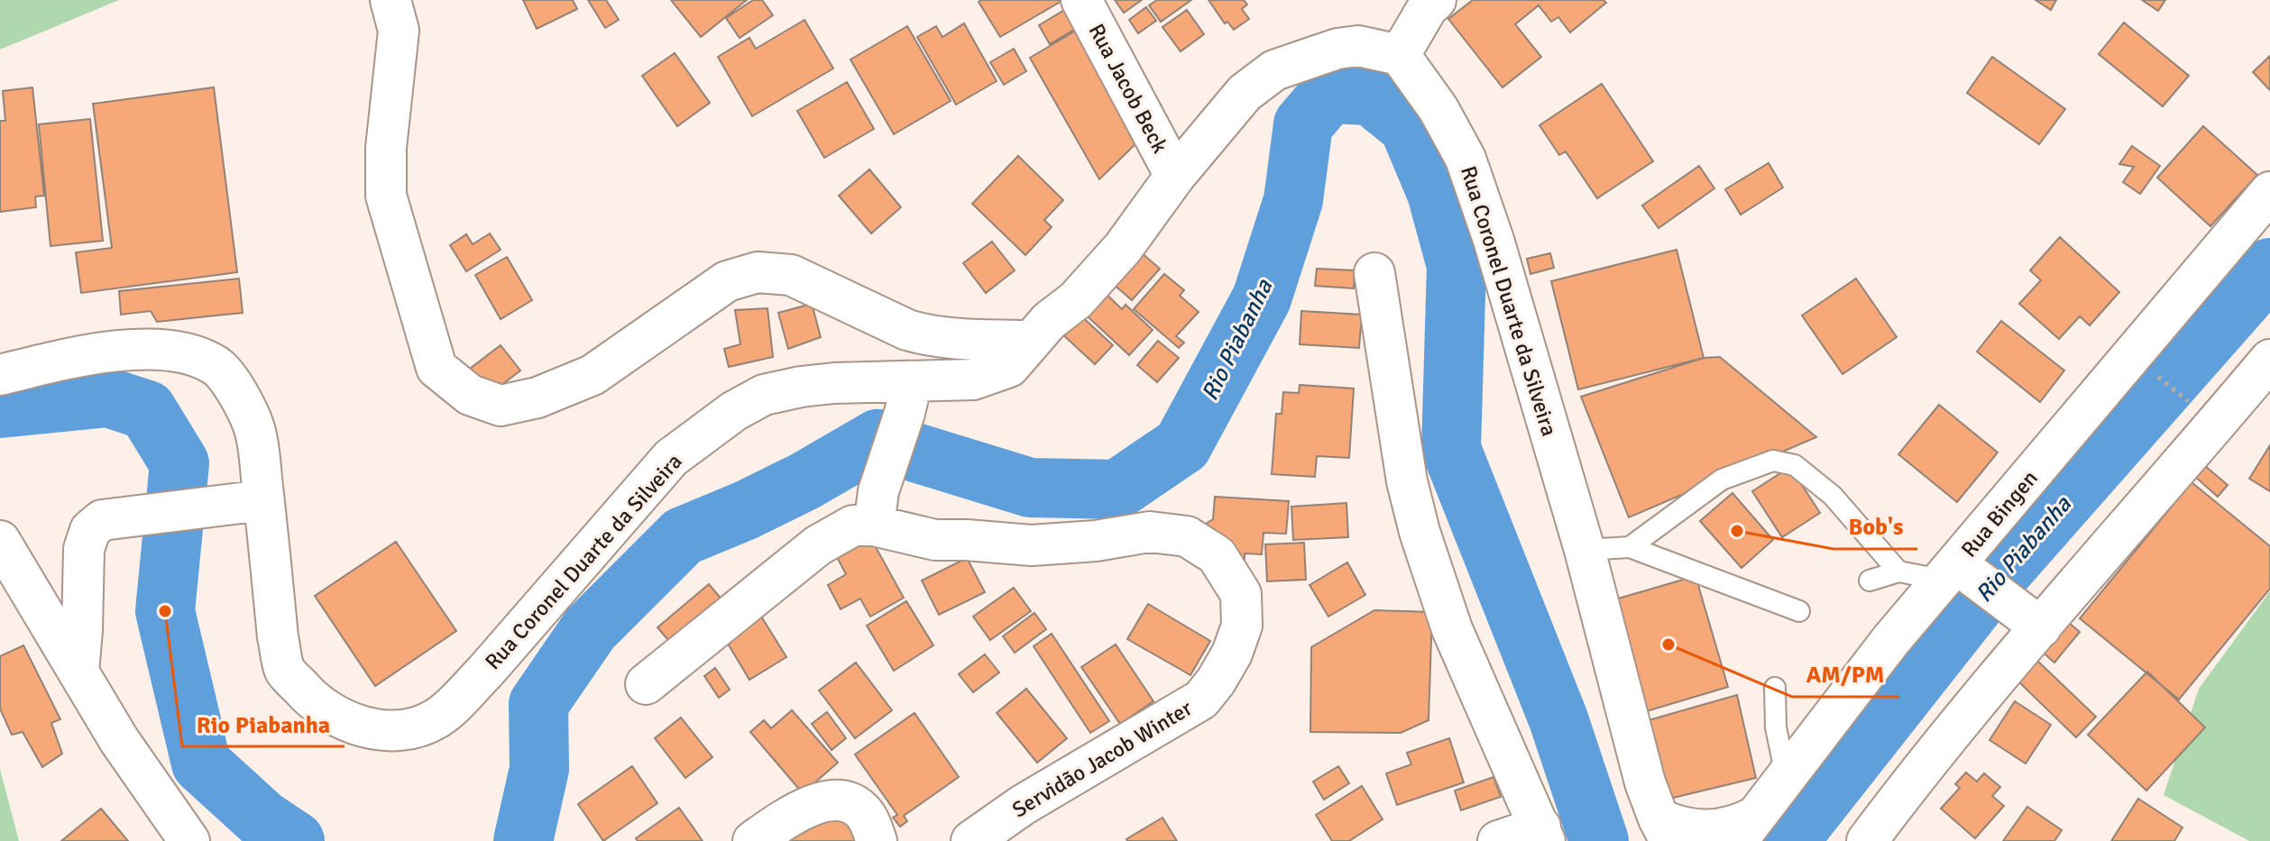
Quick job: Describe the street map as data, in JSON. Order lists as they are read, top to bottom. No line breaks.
{"streets":{"street":["Rua Jacob Beck","Rua Coronel Duarte da Silveira","Rua Bingen","Servidão Jacob Winter"]},"crossings":[["Rua Jacob Beck","Rua Coronel Duarte da Silveira"],["Rua Coronel Duarte da Silveira","Rua Bingen"]],"water":["Rio Piabanha"],"places":["Bob's","Rio Piabanha","AM/PM"]}
